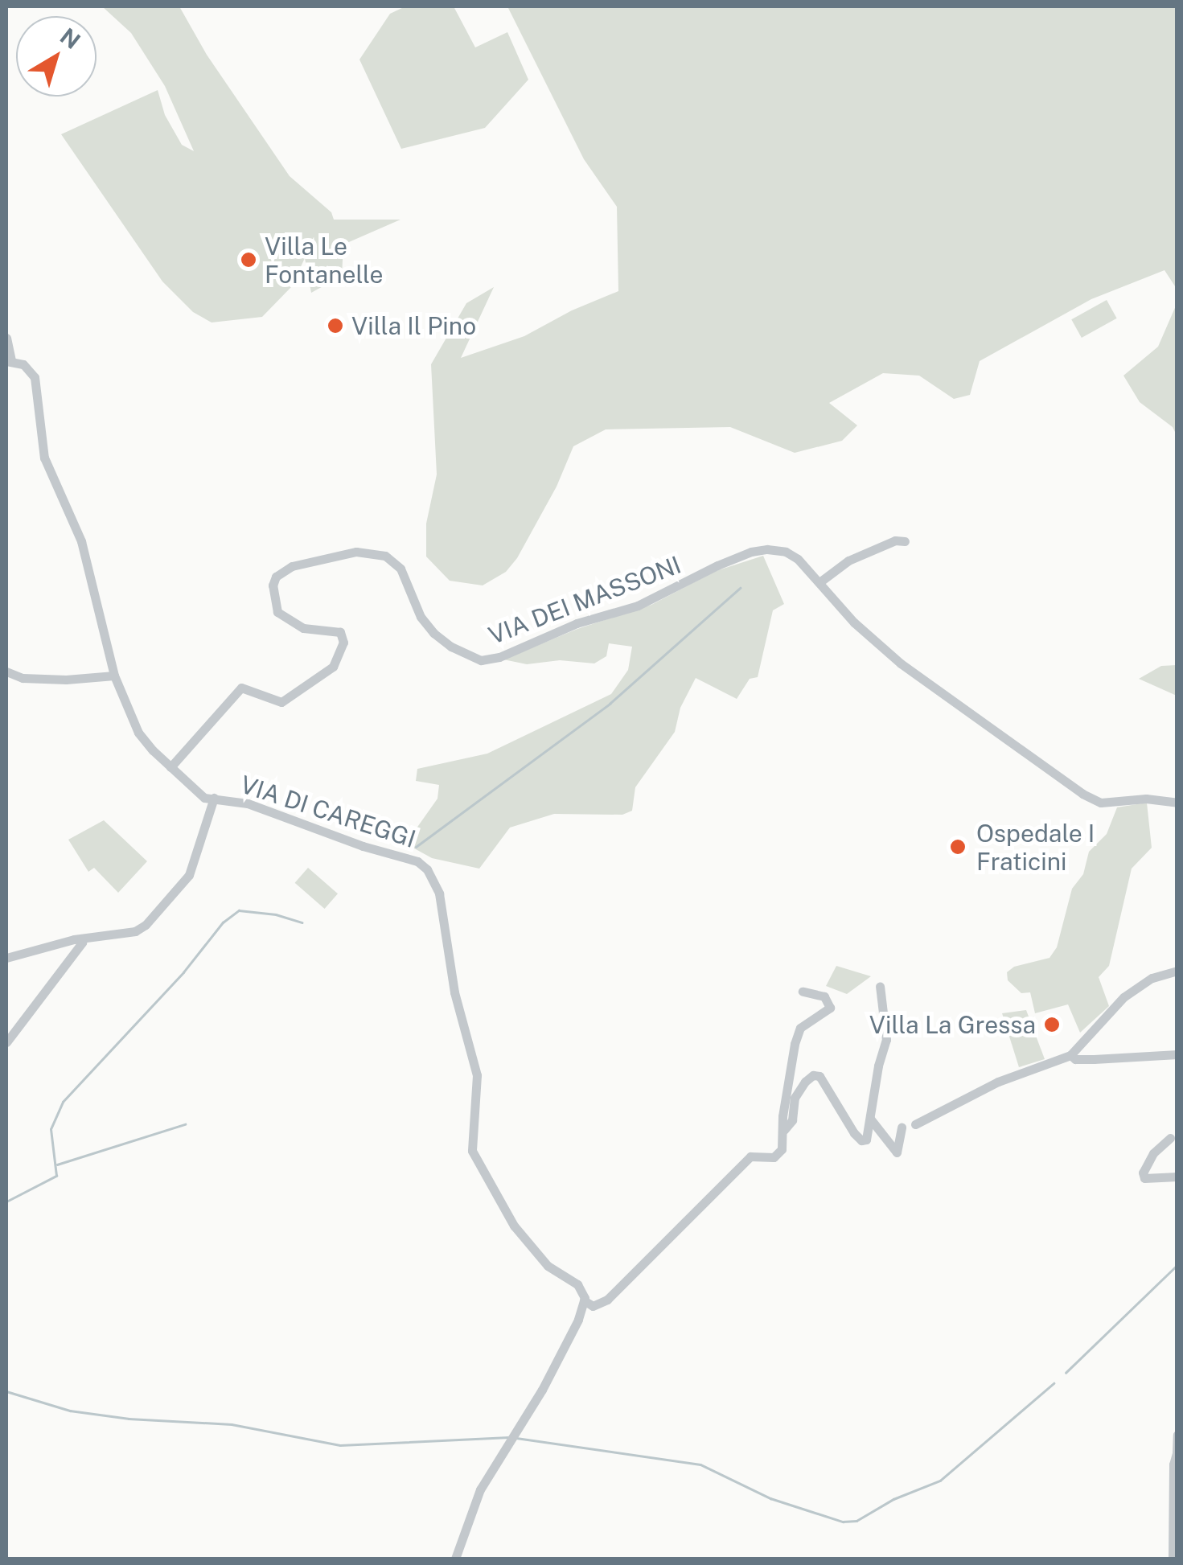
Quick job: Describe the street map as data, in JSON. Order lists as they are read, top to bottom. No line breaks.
{"streets":{"street":["VIA DEI MASSONI","VIA DI CAREGGI"]},"crossings":[["VIA DEI MASSONI","VIA DI CAREGGI"]],"places":["Villa Le Fontanelle","Villa Il Pino","Ospedale I Fraticini","Villa La Gressa"],"north":"top right"}
